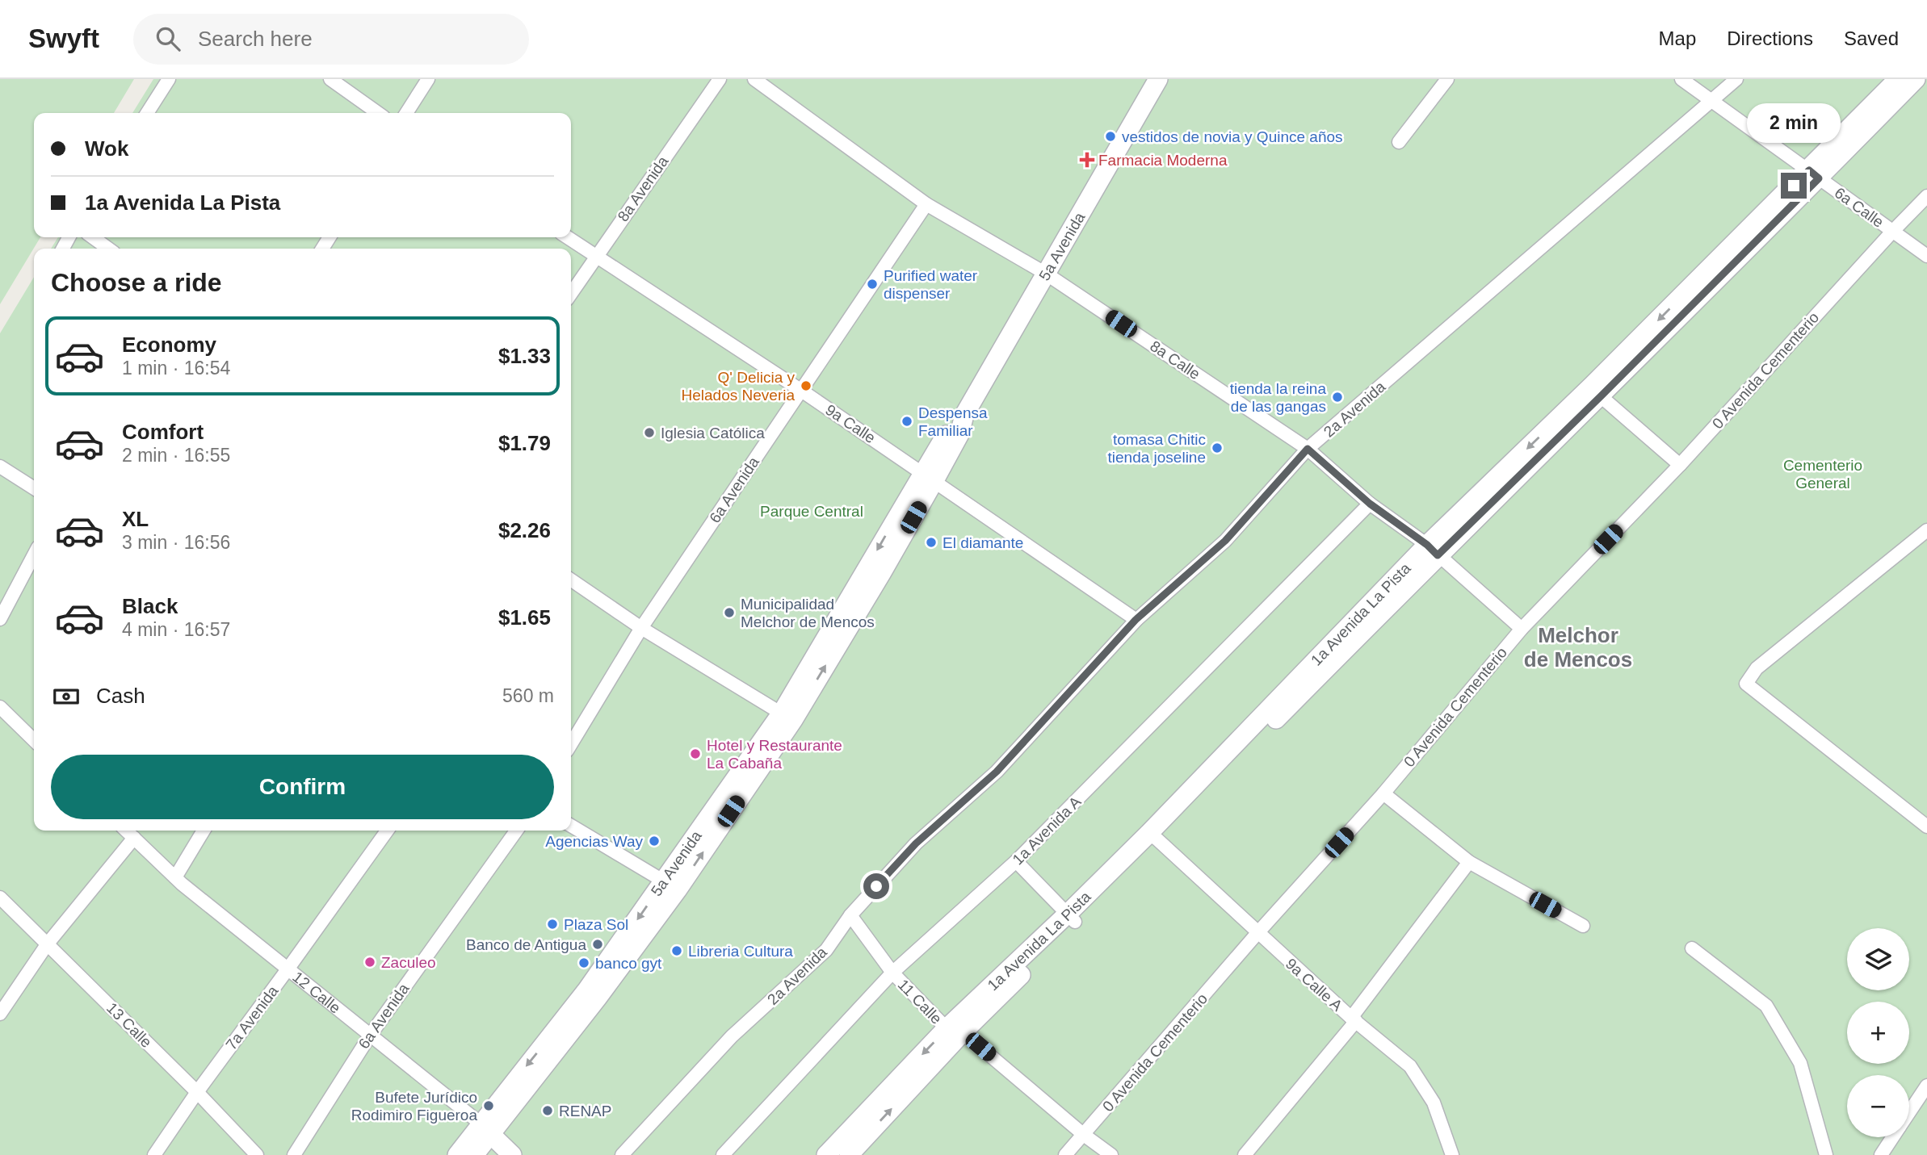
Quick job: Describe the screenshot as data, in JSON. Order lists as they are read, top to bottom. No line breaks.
{"streets":{"street":["8a Avenida","6a Calle","5a Avenida","8a Calle","0 Avenida Cementerio","2a Avenida","9a Calle","6a Avenida","1a Avenida La Pista","1a Avenida A","9a Calle A","12 Calle","11 Calle","7a Avenida","13 Calle"]},"crossings":[["8a Avenida","9a Calle"],["6a Calle","0 Avenida Cementerio"],["6a Calle","2a Avenida"],["6a Calle","1a Avenida La Pista"],["5a Avenida","8a Calle"],["5a Avenida","9a Calle"],["5a Avenida","12 Calle"],["8a Calle","0 Avenida Cementerio"],["8a Calle","2a Avenida"],["8a Calle","6a Avenida"],["8a Calle","1a Avenida La Pista"],["8a Calle","1a Avenida A"],["0 Avenida Cementerio","9a Calle A"],["0 Avenida Cementerio","11 Calle"],["2a Avenida","9a Calle"],["2a Avenida","11 Calle"],["9a Calle","6a Avenida"],["6a Avenida","12 Calle"],["1a Avenida La Pista","9a Calle A"],["1a Avenida La Pista","11 Calle"],["1a Avenida A","11 Calle"],["12 Calle","7a Avenida"],["7a Avenida","13 Calle"]],"districts":["Melchor de Mencos"],"parks":["Cementerio General","Parque Central"],"places":{"other":["vestidos de novia y Quince años","Purified water dispenser","Q' Delicia y Helados Neveria","tienda la reina de las gangas","Despensa Familiar","Iglesia Católica","tomasa Chitic tienda joseline","El diamante","Municipalidad Melchor de Mencos","Hotel y Restaurante La Cabaña","Agencias Way","Plaza Sol","Banco de Antigua","Libreria Cultura","Zaculeo","banco gyt","Bufete Jurídico Rodimiro Figueroa","RENAP"],"health":["Farmacia Moderna"]},"page":{"header":"Swyft","search":"Search here","nav":["Map","Directions","Saved"],"bubble":"2 min","banner":["Wok","1a Avenida La Pista"],"heading":"Choose a ride","list":[{"name":"Economy","note":"1 min · 16:54","value":"$1.33"},{"name":"Comfort","note":"2 min · 16:55","value":"$1.79"},{"name":"XL","note":"3 min · 16:56","value":"$2.26"},{"name":"Black","note":"4 min · 16:57","value":"$1.65"}],"pay":["Cash","560 m"],"buttons":"Confirm","map_buttons":["+","−"]}}
